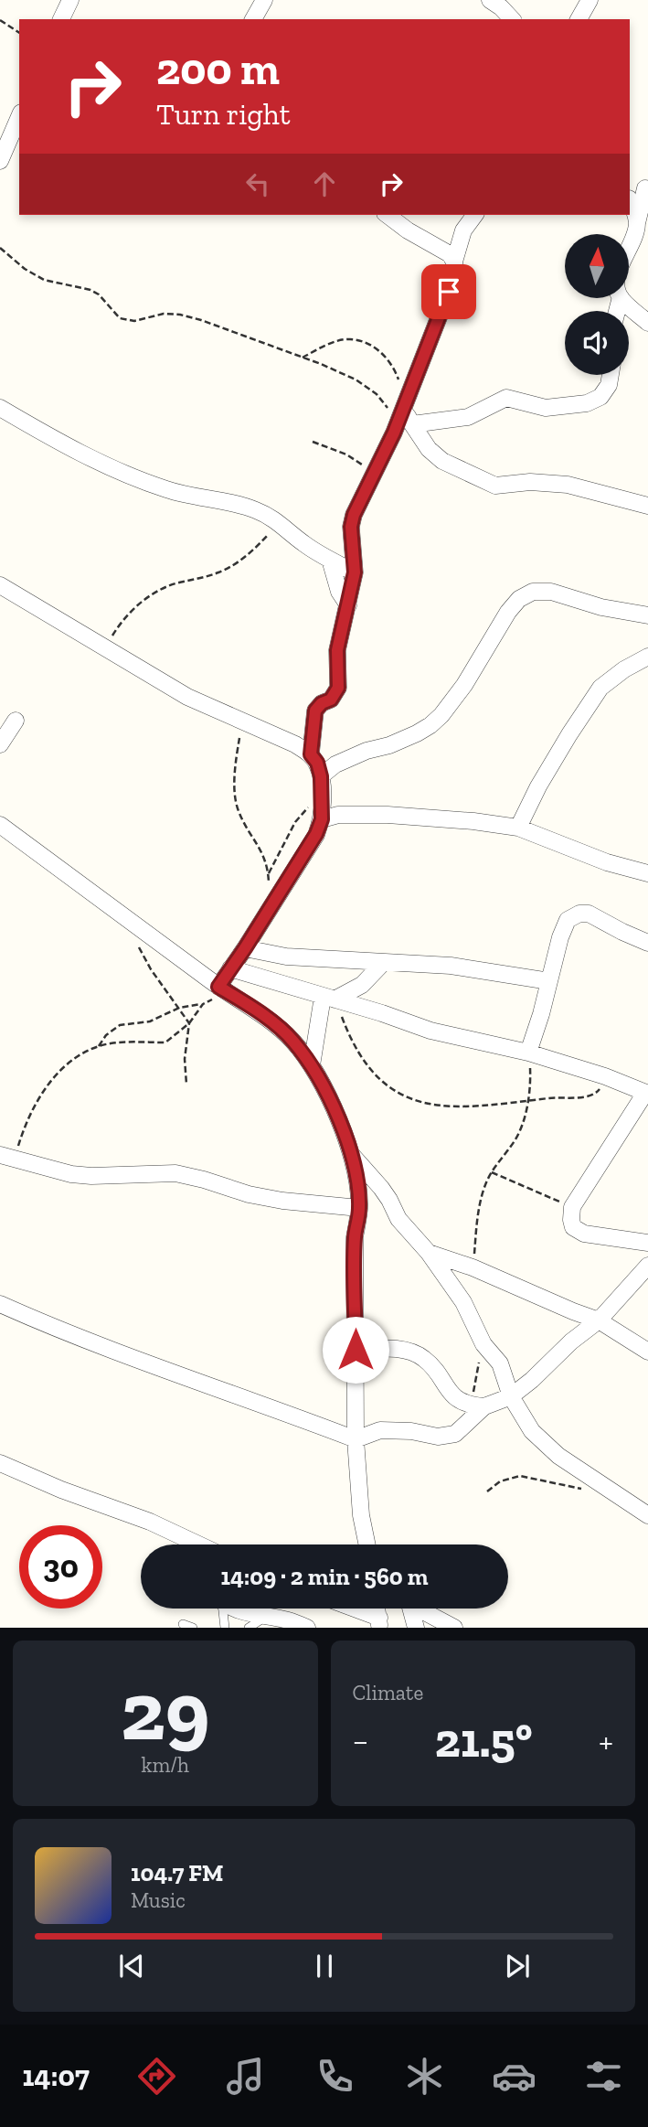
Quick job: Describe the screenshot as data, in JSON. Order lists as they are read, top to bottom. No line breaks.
{"north":"top","page":{"turn":["200 m","Turn right"],"limit":"30","trip":"14:09 · 2 min · 560 m","tile":[["29","km/h"],"Climate"],"heat":["−","21.5°","+"],"song":["104.7 FM","Music"],"tabs":"14:07"}}
